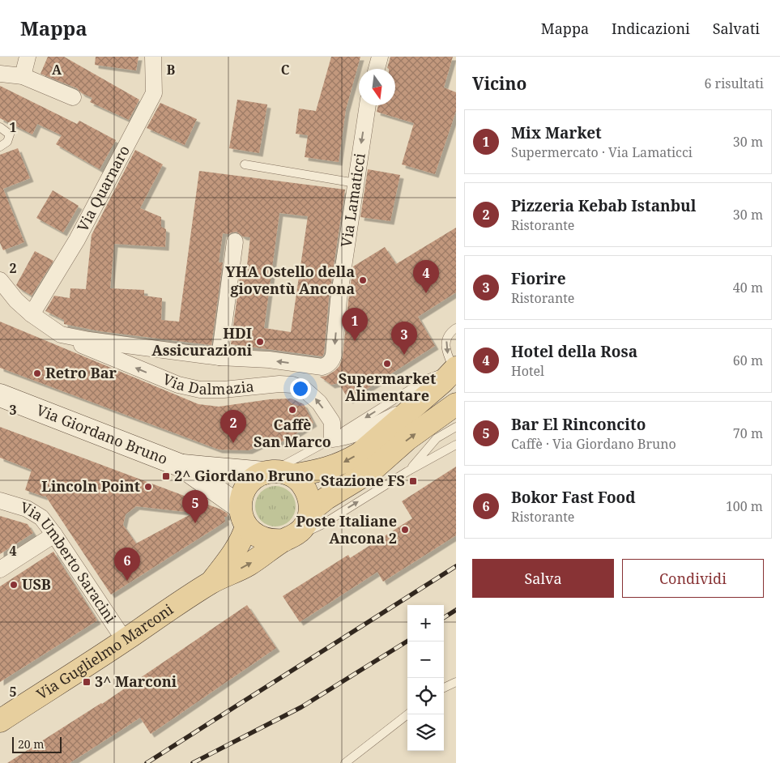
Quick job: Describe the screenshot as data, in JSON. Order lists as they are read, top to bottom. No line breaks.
{"streets":{"main road":["Via Giordano Bruno","Via Guglielmo Marconi"],"street":["Via Quarnaro","Via Lamaticci","Via Dalmazia","Via Umberto Saracini"]},"crossings":[["Via Quarnaro","Via Dalmazia"],["Via Lamaticci","Via Dalmazia"],["Via Dalmazia","Via Guglielmo Marconi"],["Via Giordano Bruno","Via Guglielmo Marconi"],["Via Umberto Saracini","Via Guglielmo Marconi"]],"one_way":["Via Lamaticci"],"places":{"other":["YHA Ostello della gioventù Ancona","HDI Assicurazioni","Supermarket Alimentare","Retro Bar","Caffè San Marco","Lincoln Point","Poste Italiane Ancona 2","USB"],"transit":["2^ Giordano Bruno","Stazione FS","3^ Marconi"]},"scale_bar":"20 m","north":"bottom","page":{"header":"Mappa","nav":["Mappa","Indicazioni","Salvati"],"heading":["Vicino","6 risultati"],"list":[{"mark":"1","name":"Mix Market","note":"Supermercato · Via Lamaticci","value":"30 m"},{"mark":"2","name":"Pizzeria Kebab Istanbul","note":"Ristorante","value":"30 m"},{"mark":"3","name":"Fiorire","note":"Ristorante","value":"40 m"},{"mark":"4","name":"Hotel della Rosa","note":"Hotel","value":"60 m"},{"mark":"5","name":"Bar El Rinconcito","note":"Caffè · Via Giordano Bruno","value":"70 m"},{"mark":"6","name":"Bokor Fast Food","note":"Ristorante","value":"100 m"}],"pins":["4","1","3","2","5","6"],"buttons":["Salva","Condividi"],"map_buttons":["+","−"],"scale":"20 m"},"grid":{"columns":["A","B","C"],"rows":["1","2","3","4","5"]}}
